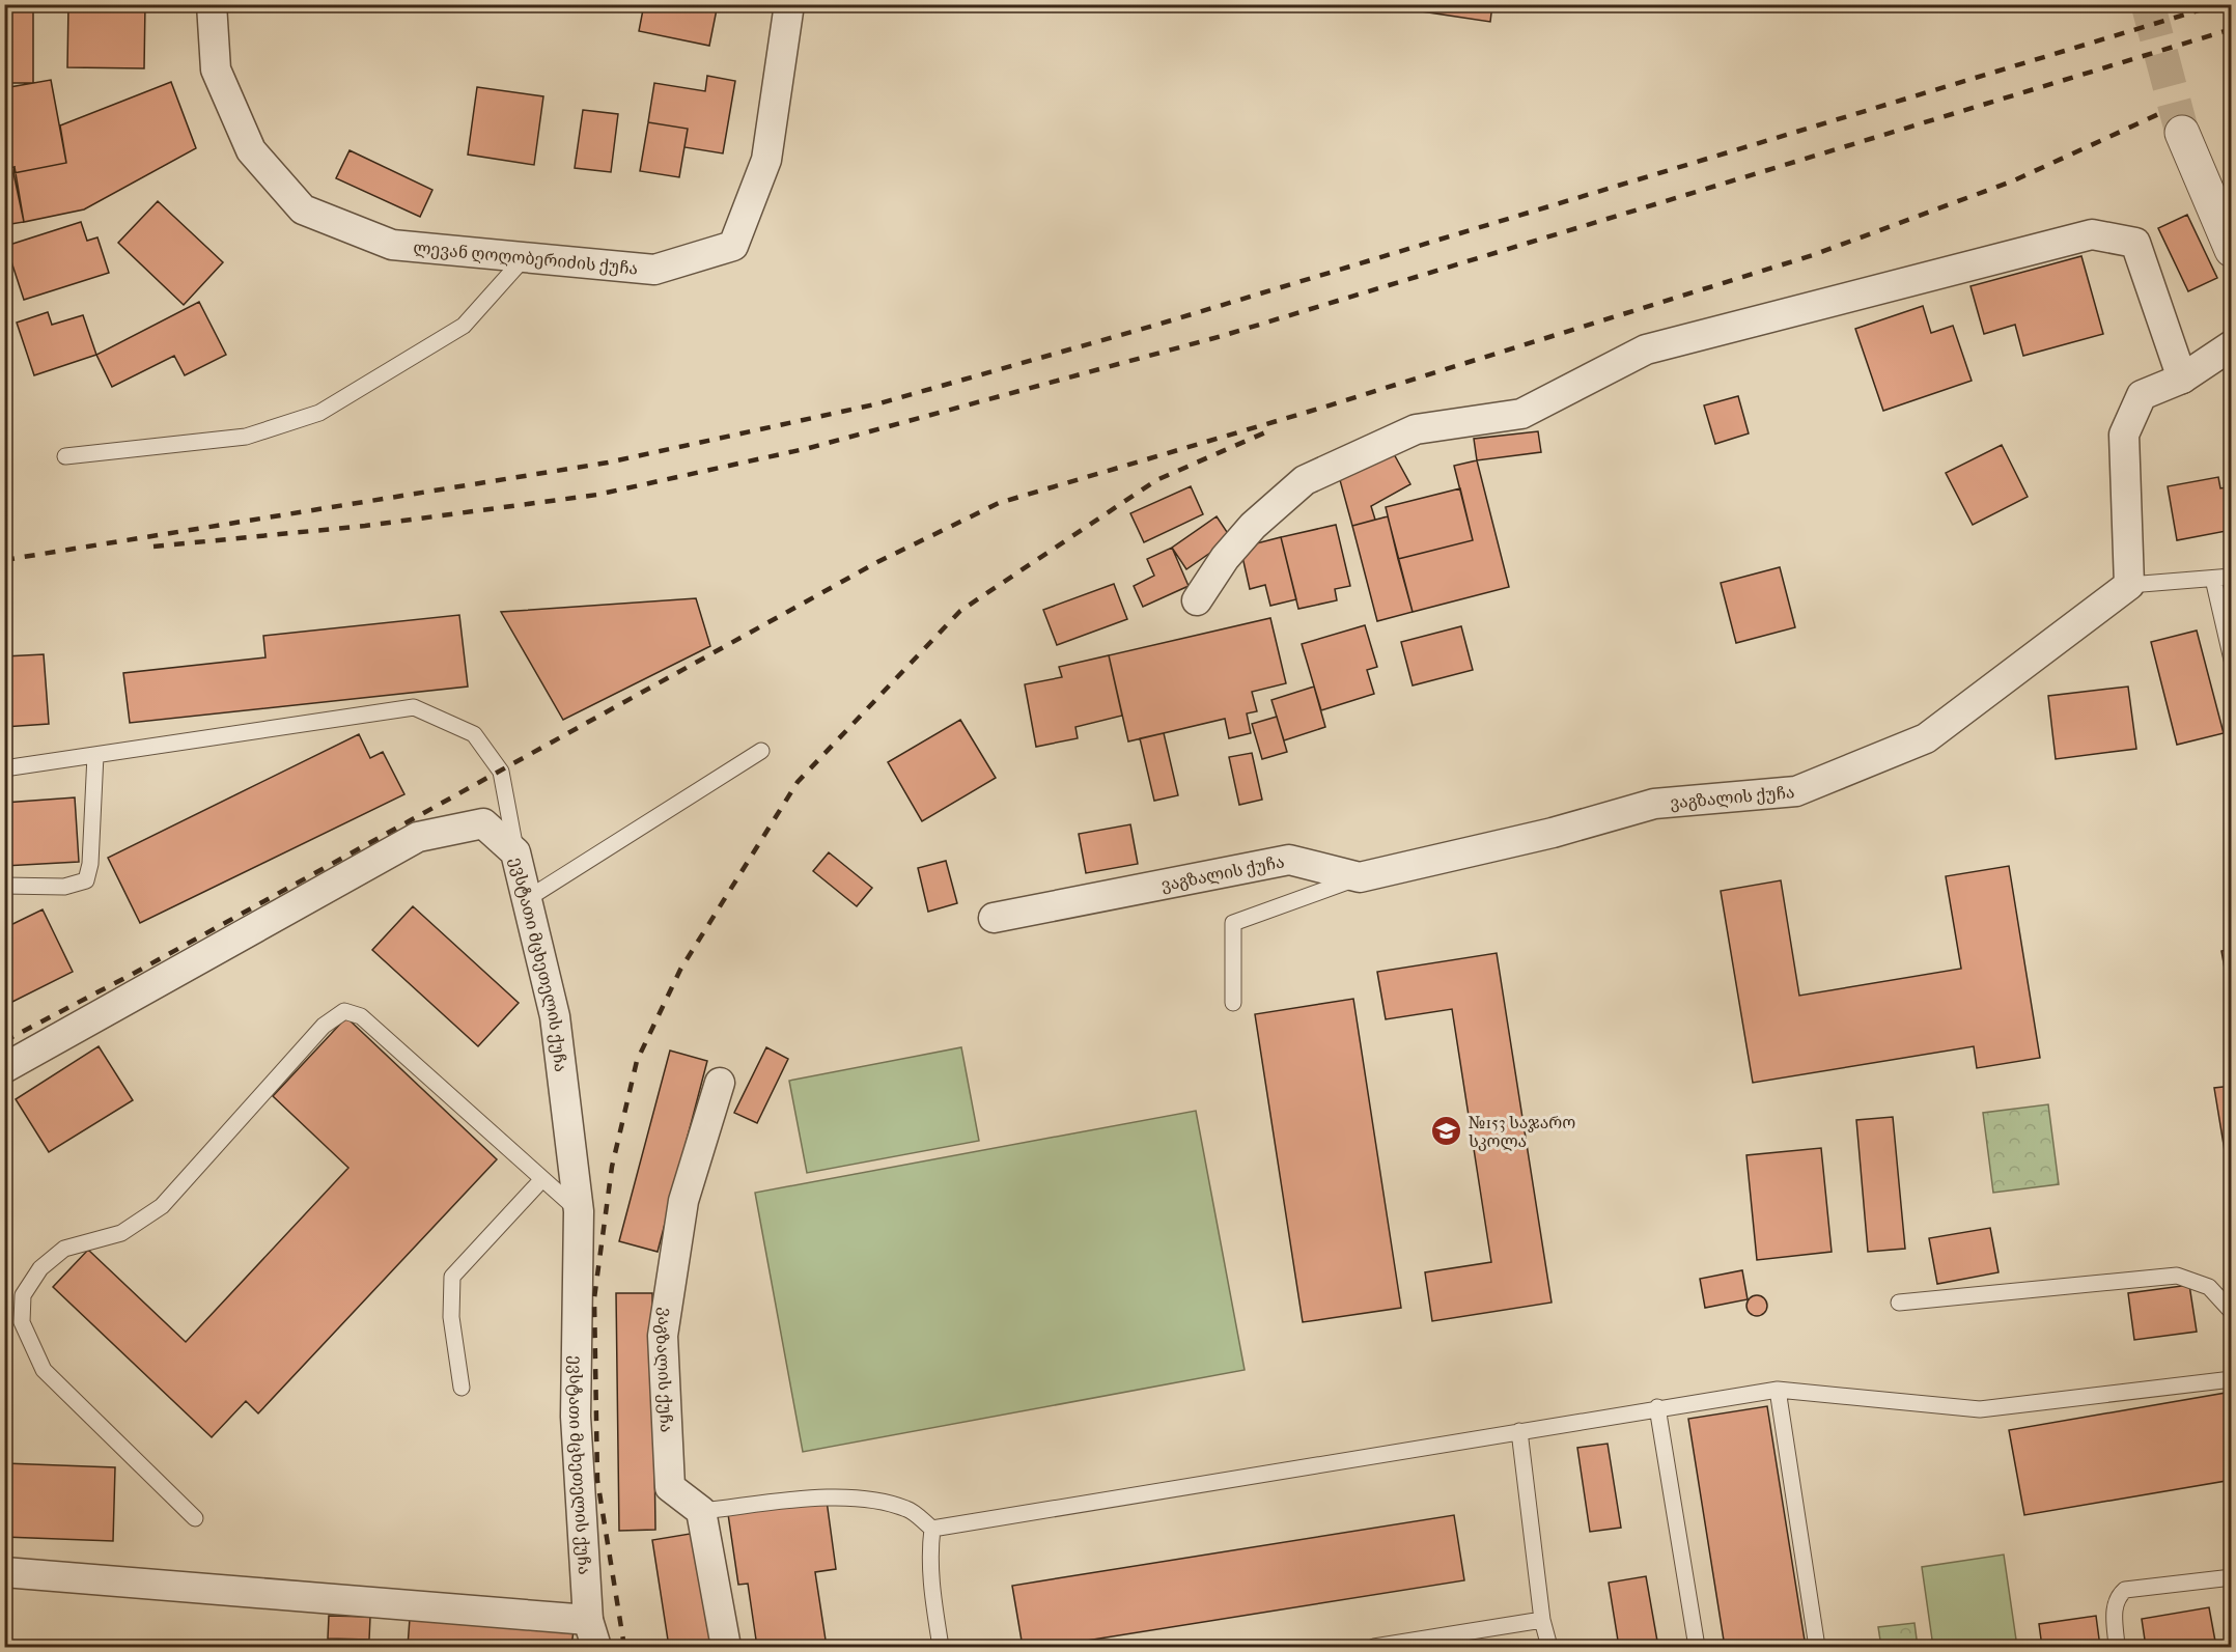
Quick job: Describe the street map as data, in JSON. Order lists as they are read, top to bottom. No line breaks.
{"streets":{"street":["ლევან ღოღობერიძის ქუჩა","ვაგზალის ქუჩა","ევსტათი მცხეთელის ქუჩა"]},"places":{"school or university":["№153 საჯარო სკოლა"]}}
